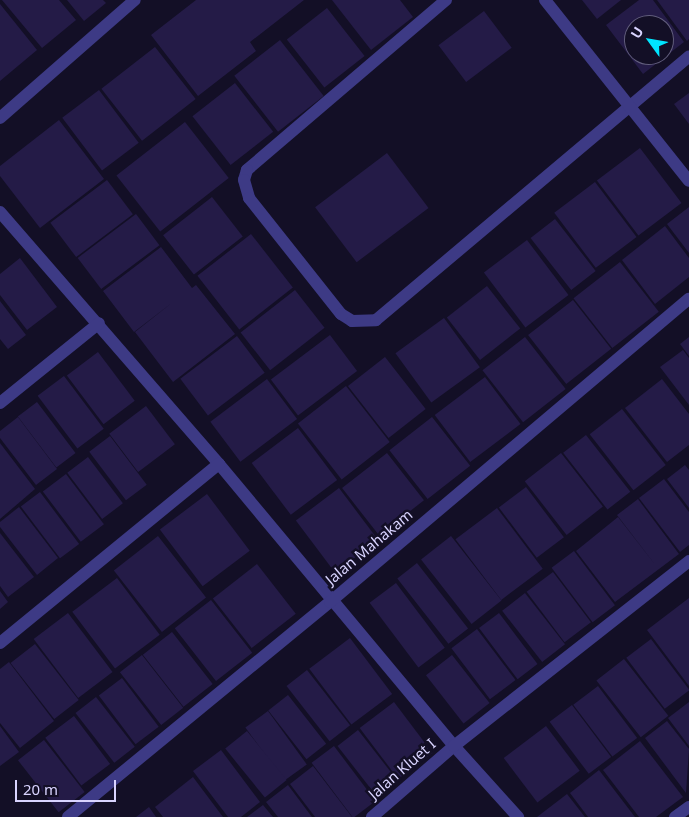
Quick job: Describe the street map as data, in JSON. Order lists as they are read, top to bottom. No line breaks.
{"streets":{"street":["Jalan Mahakam","Jalan Kluet I"]},"scale_bar":"20 m","north":"top left"}
